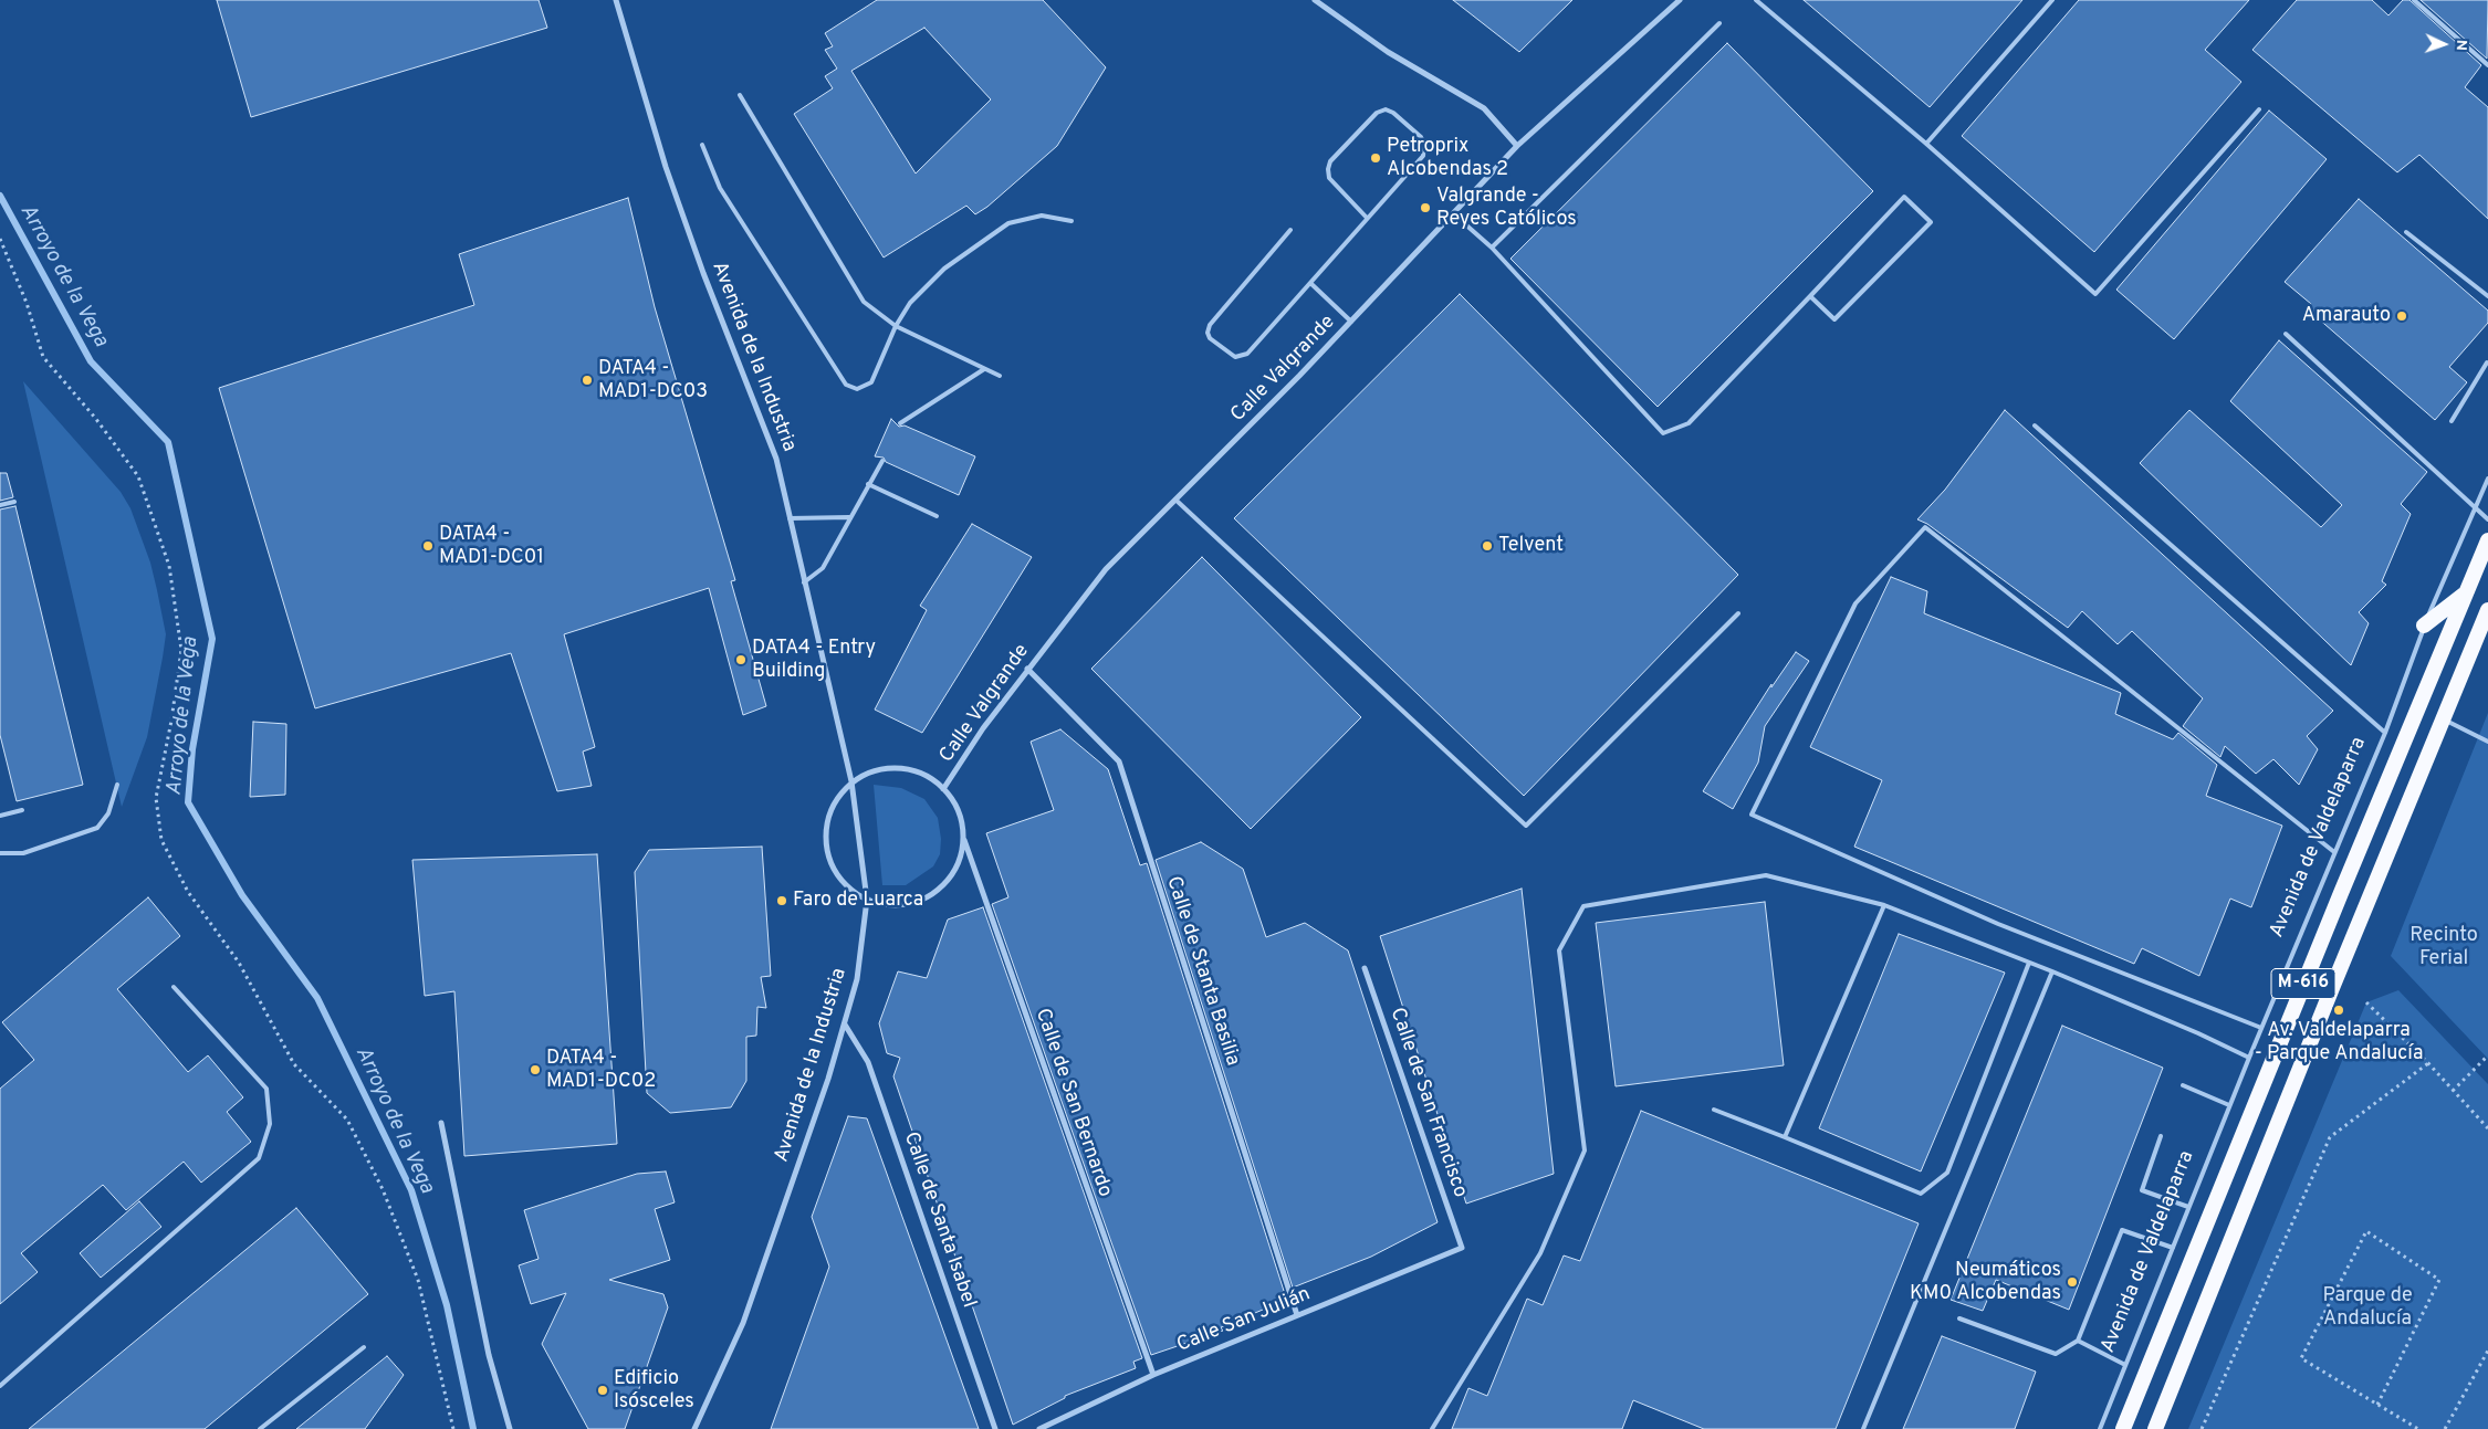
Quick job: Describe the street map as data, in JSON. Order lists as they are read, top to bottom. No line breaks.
{"streets":{"highway":["Avenida de Valdelaparra","M-616"],"street":["Avenida de la Industria","Calle Valgrande","Calle de Stanta Basilia","Calle de San Bernardo","Calle de San Francisco","Calle de Santa Isabel","Calle San Julián"]},"crossings":[["Avenida de la Industria","Calle Valgrande"],["Avenida de la Industria","Calle de San Bernardo"],["Avenida de la Industria","Calle de Santa Isabel"],["Calle Valgrande","Calle de Stanta Basilia"],["Calle Valgrande","Calle de San Bernardo"],["Calle de Stanta Basilia","Calle San Julián"],["Calle de San Bernardo","Calle San Julián"],["Calle de San Francisco","Calle San Julián"]],"water":["Arroyo de la Vega"],"parks":["Recinto Ferial","Parque de Andalucía"],"places":["Petroprix Alcobendas 2","Valgrande - Reyes Católicos","Amarauto","DATA4 - MAD1-DC03","DATA4 - MAD1-DC01","Telvent","DATA4 - Entry Building","Faro de Luarca","Av. Valdelaparra - Parque Andalucía","DATA4 - MAD1-DC02","Neumáticos KM0 Alcobendas","Edificio Isósceles"],"north":"right"}
